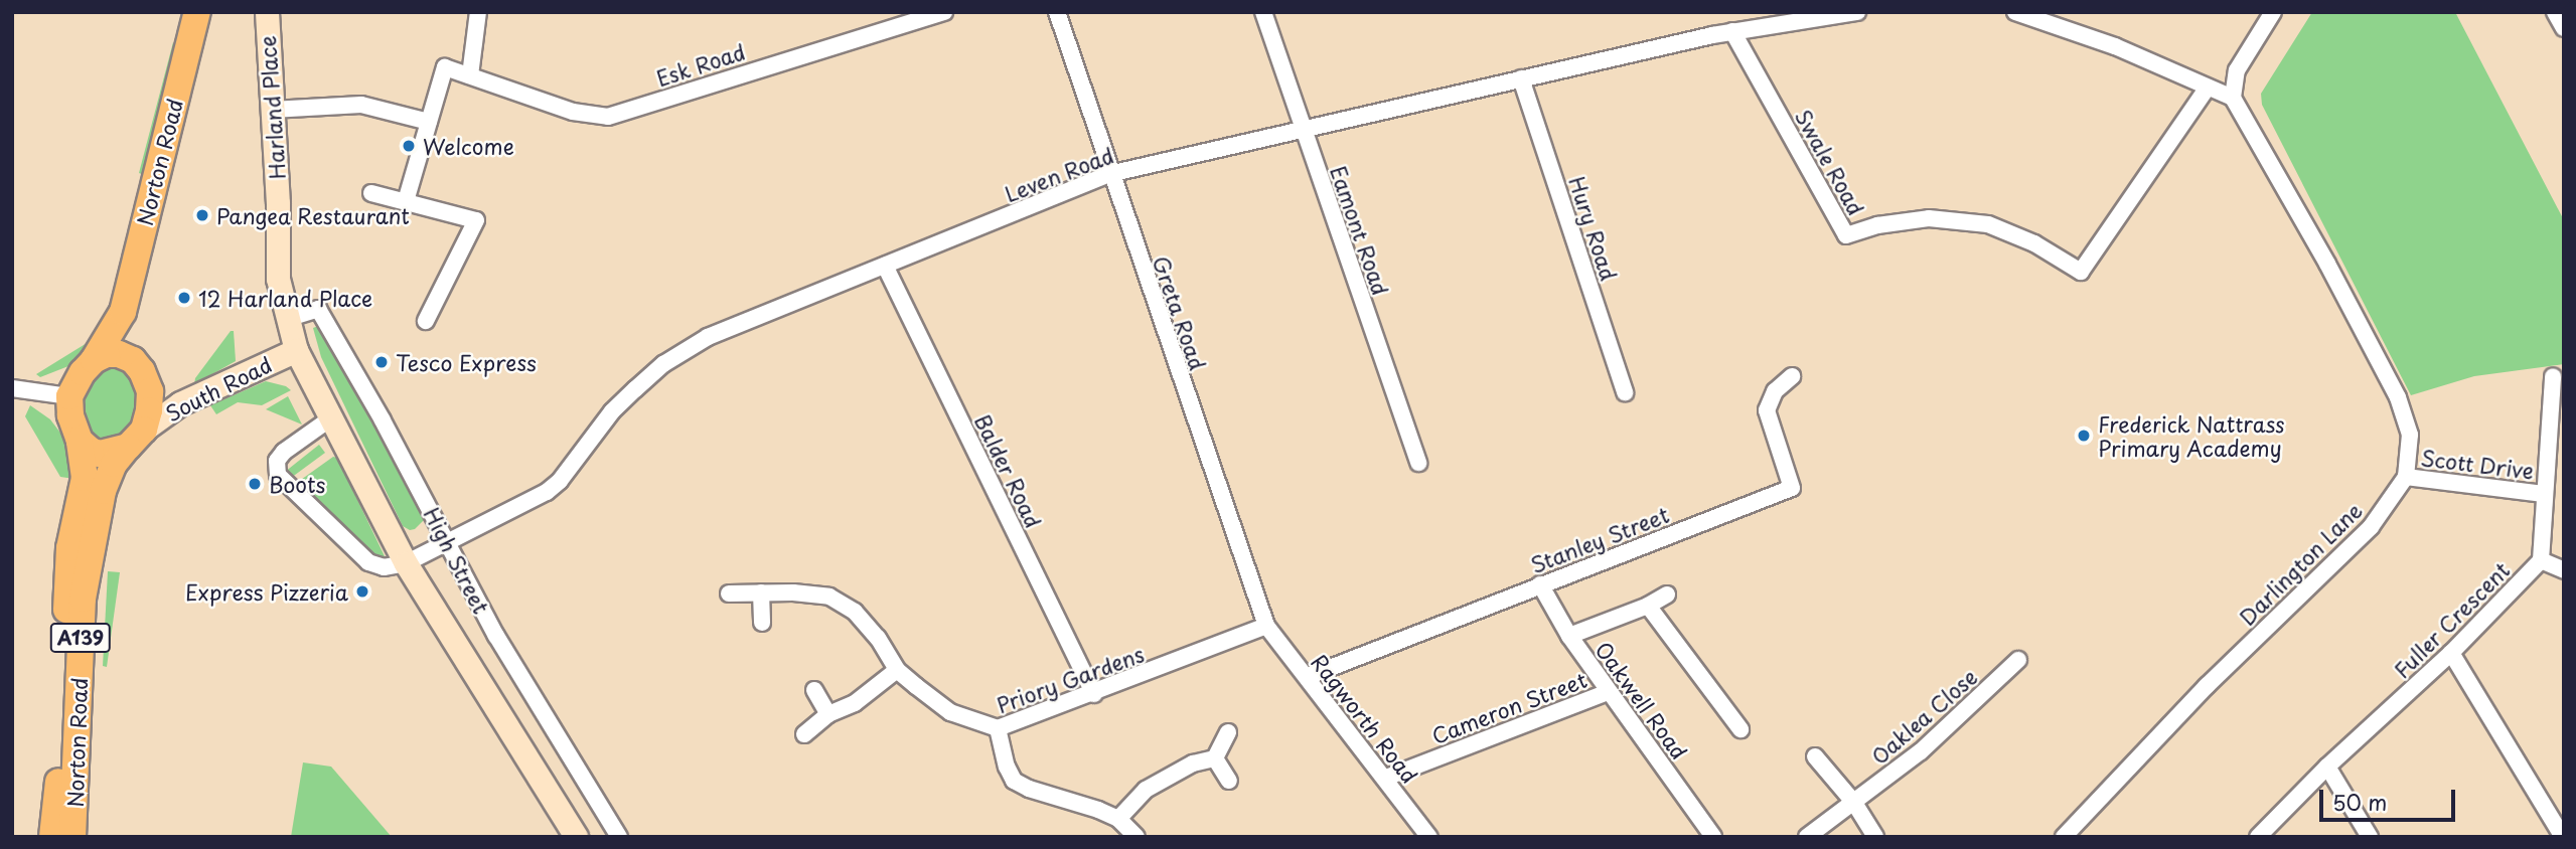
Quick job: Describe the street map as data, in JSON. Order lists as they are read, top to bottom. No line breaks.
{"streets":{"main road":["Harland Place","Norton Road","South Road","High Street","A139"],"street":["Esk Road","Swale Road","Leven Road","Hury Road","Eamont Road","Greta Road","Scott Drive","Balder Road","Stanley Street","Darlington Lane","Fuller Crescent","Priory Gardens","Oakwell Road","Cameron Street","Oaklea Close","Ragworth Road"]},"crossings":[["Harland Place","High Street"],["Norton Road","South Road"],["Norton Road","A139"],["Swale Road","Leven Road"],["Leven Road","Hury Road"],["Leven Road","Eamont Road"],["Leven Road","Greta Road"],["Leven Road","Balder Road"],["Leven Road","High Street"],["Greta Road","Priory Gardens"],["Greta Road","Ragworth Road"],["South Road","High Street"],["South Road","A139"],["Scott Drive","Darlington Lane"],["Scott Drive","Fuller Crescent"],["Balder Road","Priory Gardens"],["Stanley Street","Oakwell Road"],["Stanley Street","Ragworth Road"],["Priory Gardens","Ragworth Road"],["Oakwell Road","Cameron Street"],["Cameron Street","Ragworth Road"]],"places":["Welcome","Pangea Restaurant","12 Harland Place","Tesco Express","Frederick Nattrass Primary Academy","Boots","Express Pizzeria"],"scale_bar":"50 m"}
